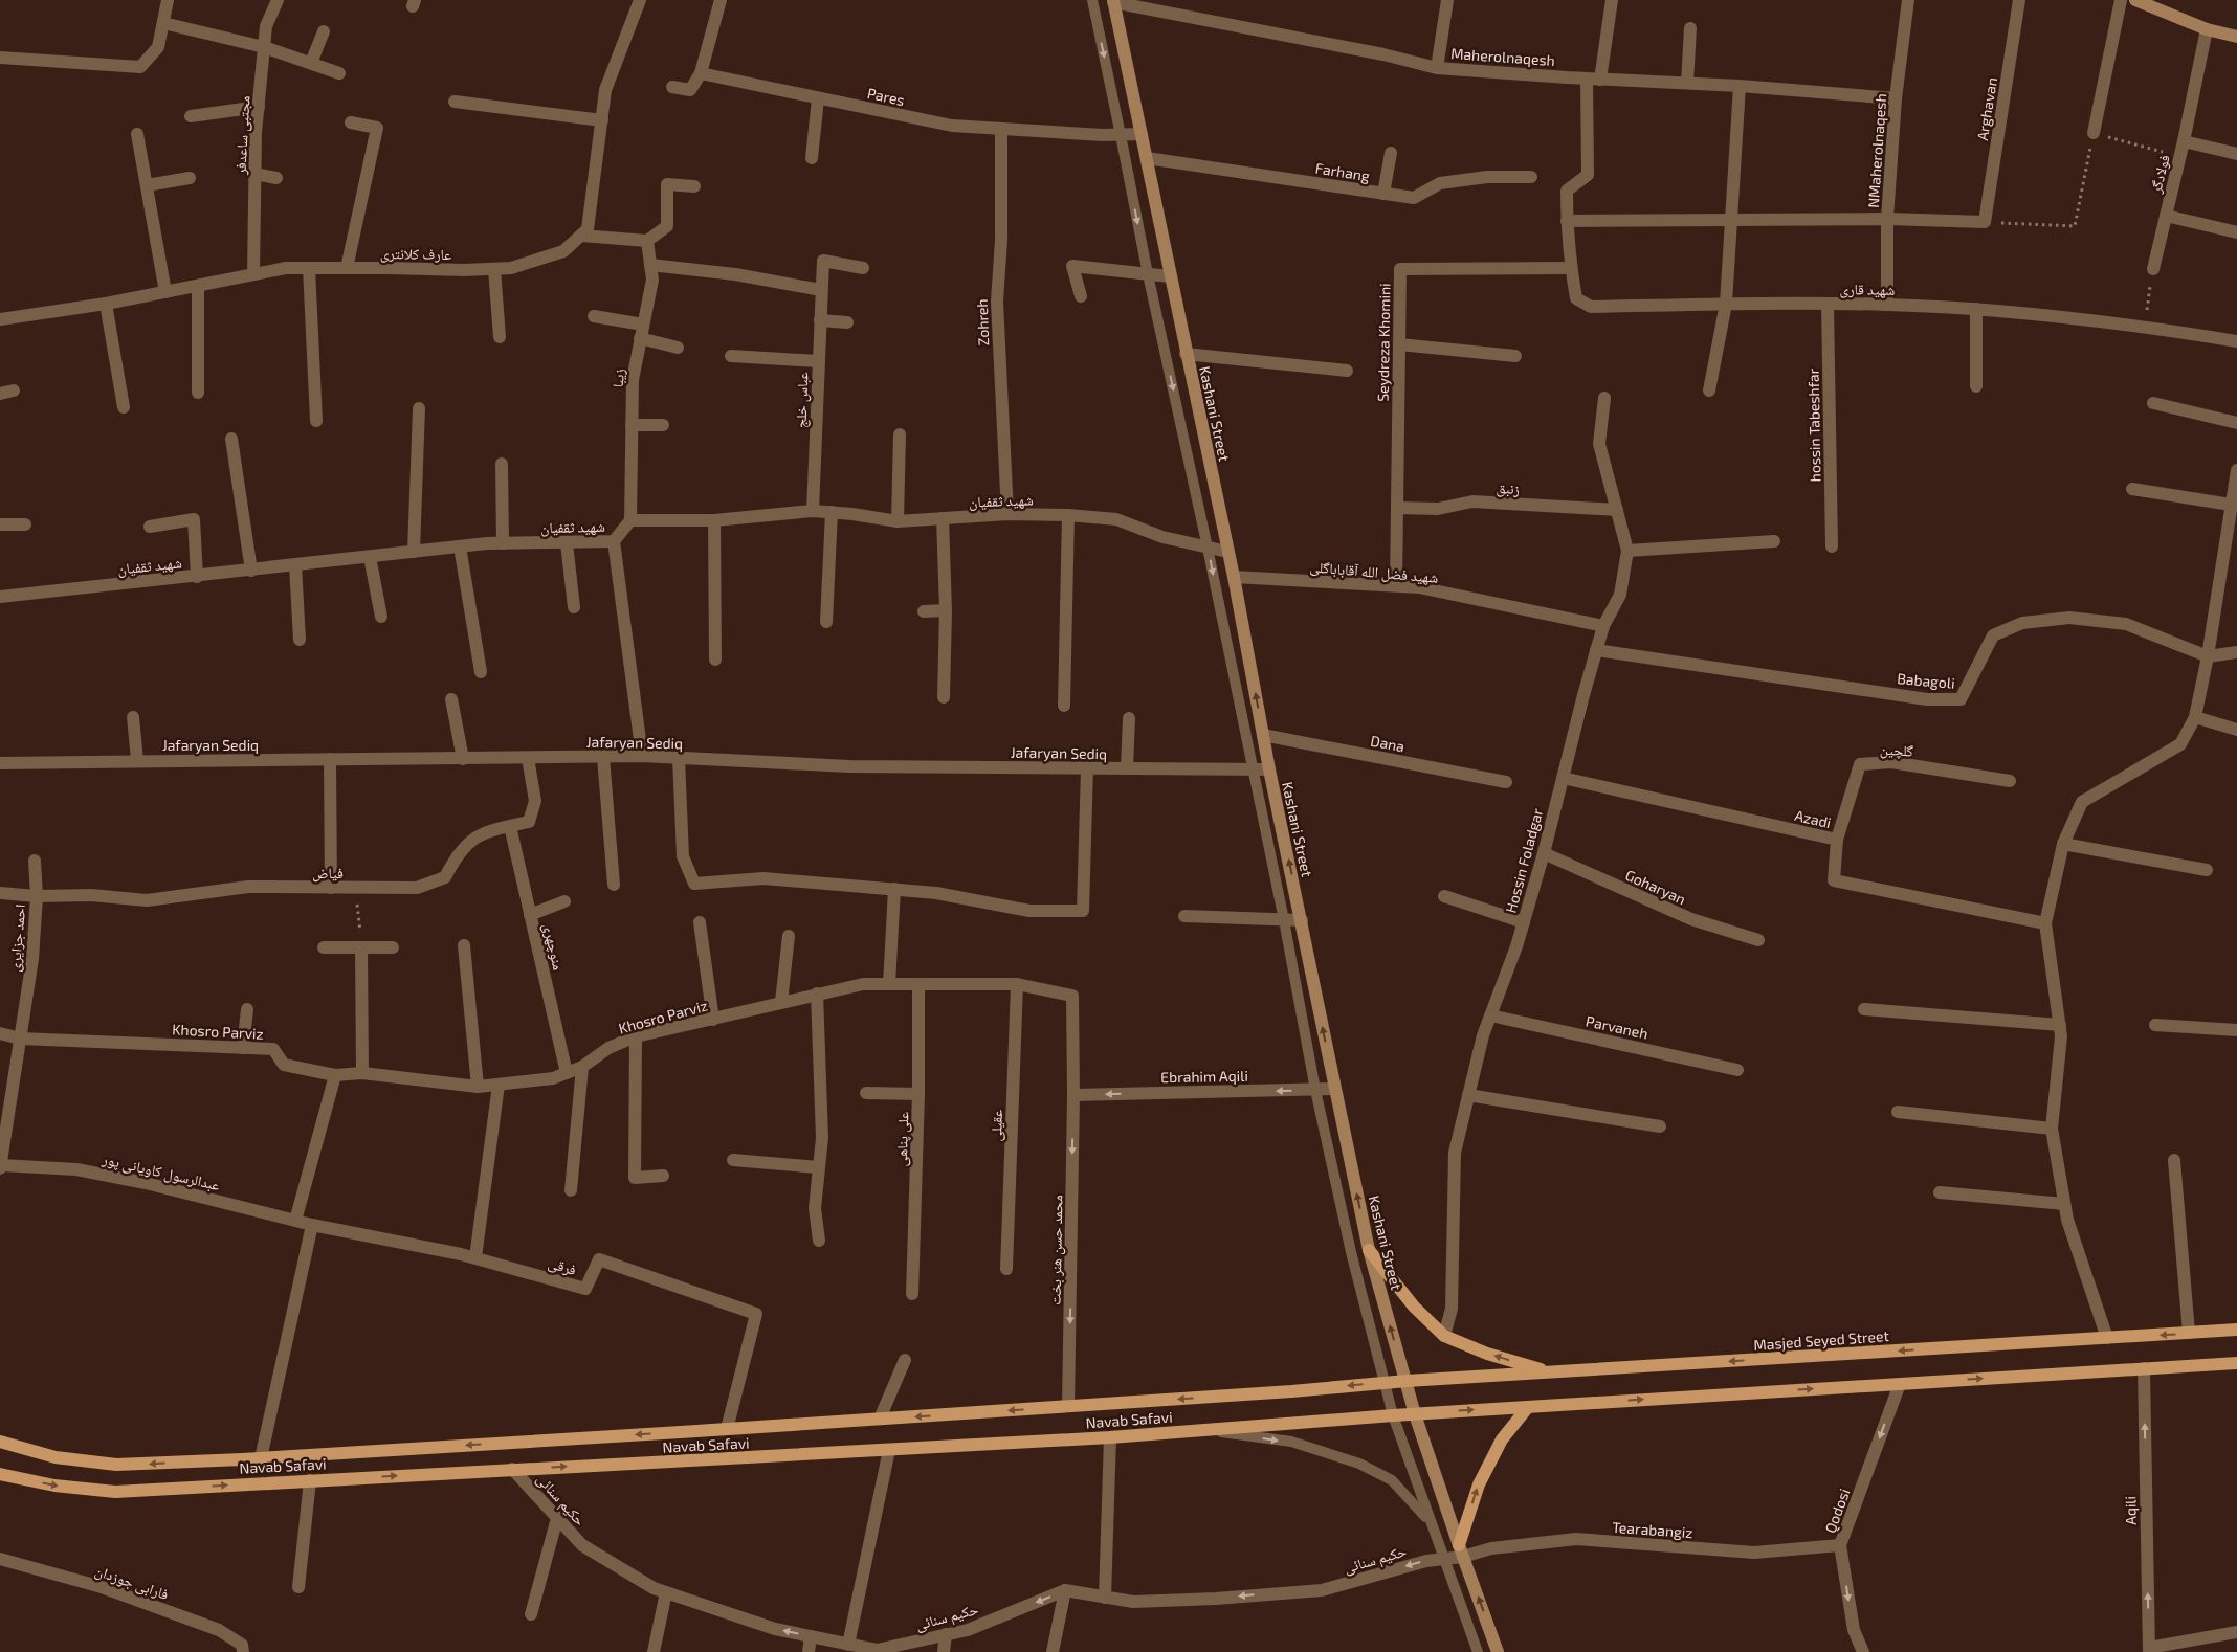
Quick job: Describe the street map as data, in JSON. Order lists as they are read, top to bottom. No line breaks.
{"streets":{"main road":["Kashani Street","Masjed Seyed Street","Navab Safavi"],"street":["Maherolnaqesh","Pares","Arghavan","مجتبی ساعدفر","NMaherolnaqesh","Farhang","فولادگر","عارف کلانتری","شهید قاری","Zohreh","Seydreza Khomini","زیبا","عباس خلج","hossin Tabeshfar","زنبق","شهید ثقفیان","شهید فضل الله آقاباباگلی","Babagoli","Jafaryan Sediq","Dana","گلچین","Azadi","Hossin Foladgar","فیاض","Goharyan","احمد جزایری","منوچهری","Khosro Parviz","Parvaneh","Ebrahim Aqili","عقیلی","علی پناهی","عبدالرسول کاویانی پور","محمد حسن هنر بخت","فرقی","حکیم سنائی","Qodosi","Aqili","Tearabangiz","فارابی جوزدان"]},"crossings":[["Maherolnaqesh","NMaherolnaqesh"],["Maherolnaqesh","شهید قاری"],["Maherolnaqesh","Kashani Street"],["Pares","Zohreh"],["Pares","Kashani Street"],["مجتبی ساعدفر","عارف کلانتری"],["NMaherolnaqesh","شهید قاری"],["Farhang","Kashani Street"],["شهید قاری","Seydreza Khomini"],["شهید قاری","hossin Tabeshfar"],["Zohreh","شهید ثقفیان"],["Seydreza Khomini","زنبق"],["Seydreza Khomini","شهید فضل الله آقاباباگلی"],["زیبا","شهید ثقفیان"],["عباس خلج","شهید ثقفیان"],["Kashani Street","شهید ثقفیان"],["Kashani Street","شهید فضل الله آقاباباگلی"],["Kashani Street","Jafaryan Sediq"],["Kashani Street","Dana"],["Kashani Street","Ebrahim Aqili"],["Kashani Street","Masjed Seyed Street"],["Kashani Street","Navab Safavi"],["Kashani Street","حکیم سنائی"],["Kashani Street","Tearabangiz"],["زنبق","Hossin Foladgar"],["شهید فضل الله آقاباباگلی","Hossin Foladgar"],["Babagoli","Hossin Foladgar"],["Jafaryan Sediq","فیاض"],["گلچین","Azadi"],["Azadi","Hossin Foladgar"],["Hossin Foladgar","Goharyan"],["Hossin Foladgar","Parvaneh"],["فیاض","احمد جزایری"],["فیاض","منوچهری"],["احمد جزایری","Khosro Parviz"],["احمد جزایری","عبدالرسول کاویانی پور"],["منوچهری","Khosro Parviz"],["Khosro Parviz","Ebrahim Aqili"],["Khosro Parviz","عقیلی"],["Khosro Parviz","علی پناهی"],["Khosro Parviz","محمد حسن هنر بخت"],["Ebrahim Aqili","محمد حسن هنر بخت"],["عبدالرسول کاویانی پور","فرقی"],["محمد حسن هنر بخت","Navab Safavi"],["فرقی","Navab Safavi"],["Masjed Seyed Street","Navab Safavi"],["Navab Safavi","حکیم سنائی"],["حکیم سنائی","Tearabangiz"],["Qodosi","Tearabangiz"]],"one_way":["Kashani Street","Ebrahim Aqili","محمد حسن هنر بخت","حکیم سنائی","Qodosi","Aqili"]}
